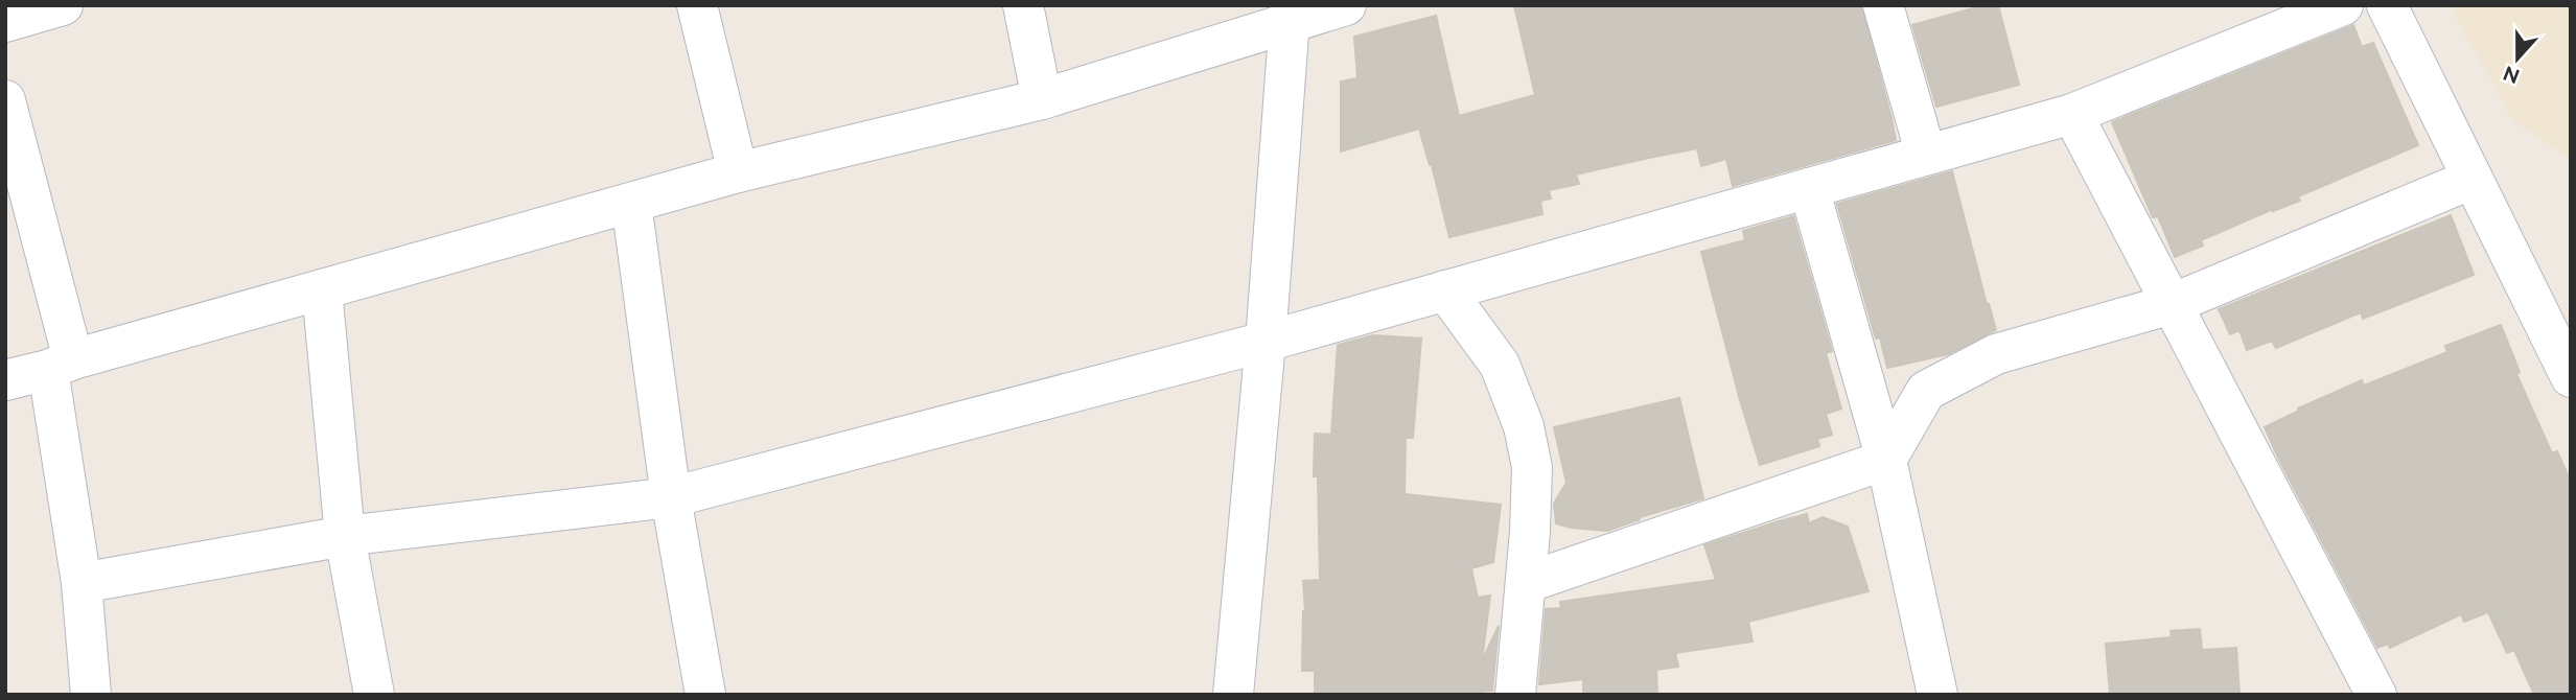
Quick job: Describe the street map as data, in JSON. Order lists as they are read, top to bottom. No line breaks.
{"north":"bottom"}
